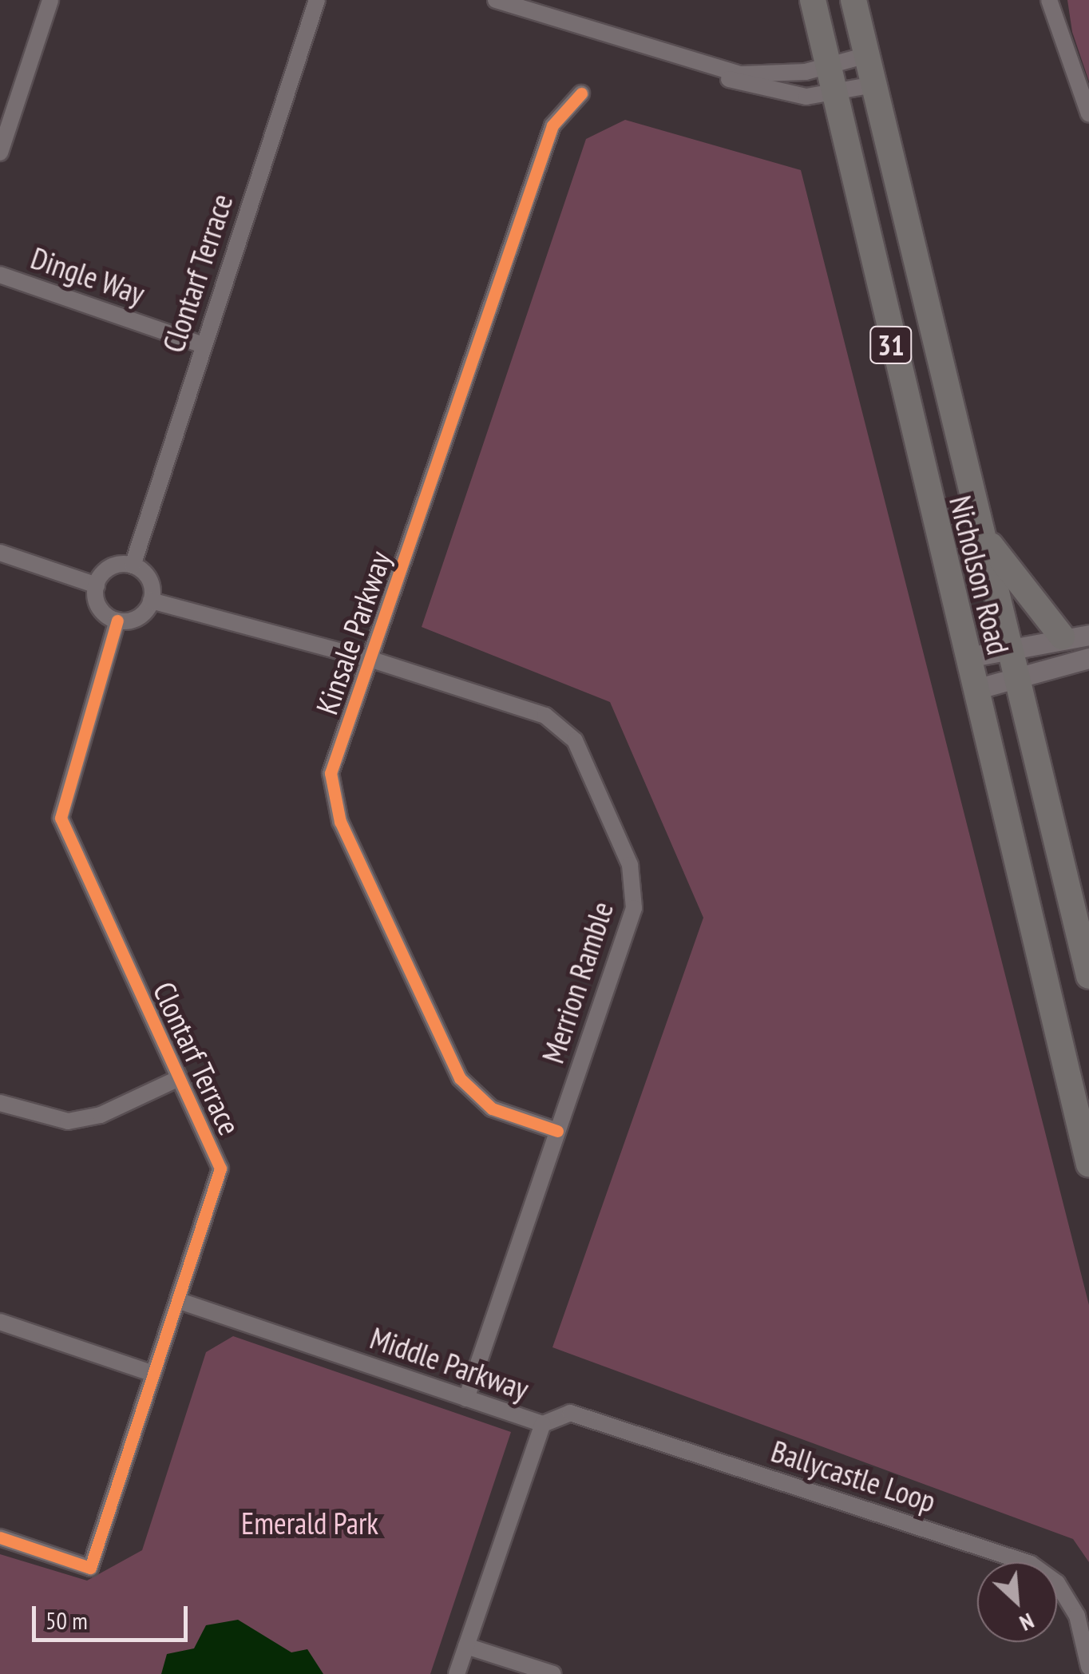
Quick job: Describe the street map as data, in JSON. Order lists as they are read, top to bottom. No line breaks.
{"streets":{"main road":["31","Nicholson Road"],"street":["Clontarf Terrace","Dingle Way","Kinsale Parkway","Merrion Ramble","Middle Parkway","Ballycastle Loop"]},"crossings":[["Clontarf Terrace","Dingle Way"],["Clontarf Terrace","Merrion Ramble"],["Clontarf Terrace","Middle Parkway"],["Kinsale Parkway","Merrion Ramble"],["Merrion Ramble","Middle Parkway"],["Middle Parkway","Ballycastle Loop"]],"parks":["Emerald Park"],"scale_bar":"50 m","north":"bottom right"}
